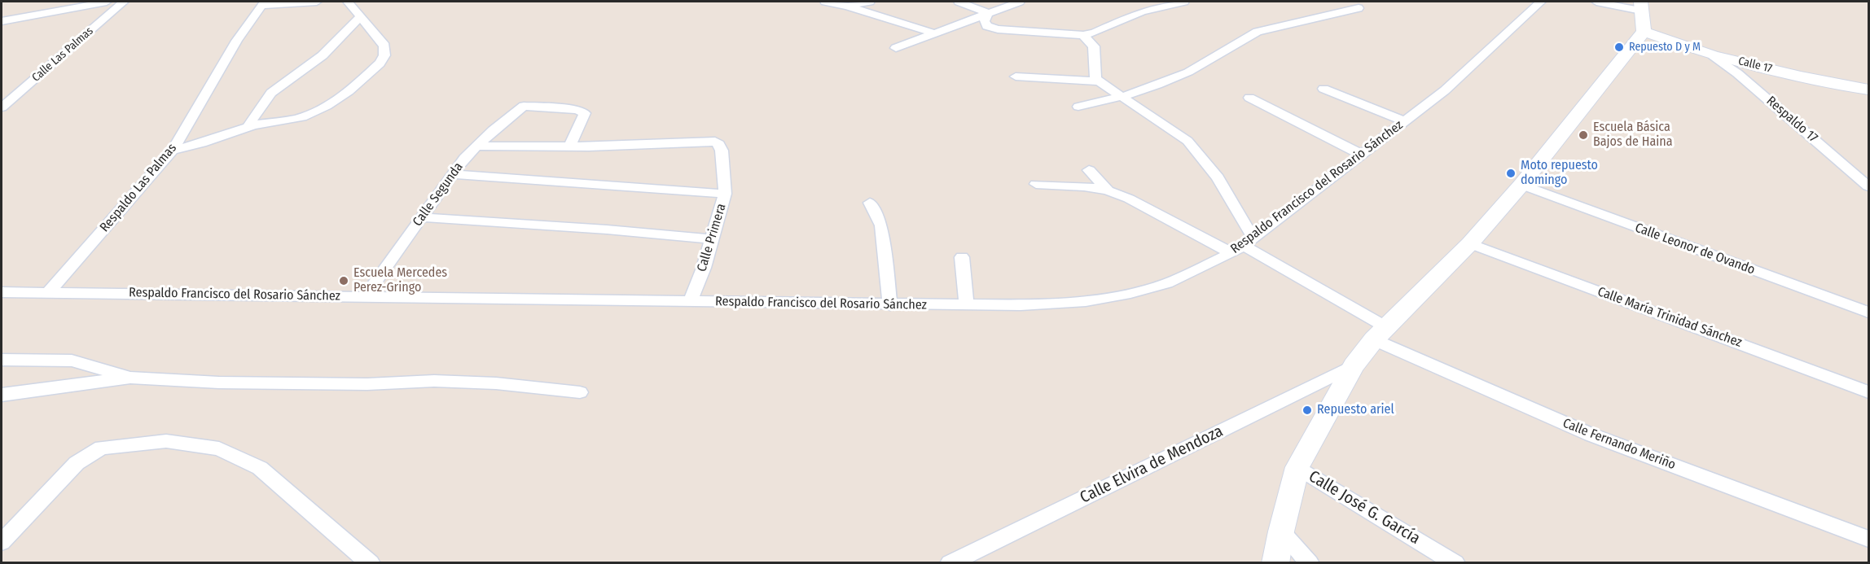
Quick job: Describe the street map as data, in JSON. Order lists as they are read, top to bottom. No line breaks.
{"streets":{"main road":["Calle 17"],"street":["Calle Las Palmas","Respaldo 17","Respaldo Francisco del Rosario Sánchez","Respaldo Las Palmas","Calle Segunda","Calle Primera","Calle Leonor de Ovando","Calle María Trinidad Sánchez","Calle Fernando Meriño","Calle Elvira de Mendoza","Calle José G. García"]},"crossings":[["Calle 17","Respaldo 17"],["Respaldo Francisco del Rosario Sánchez","Respaldo Las Palmas"],["Respaldo Francisco del Rosario Sánchez","Calle Segunda"],["Respaldo Francisco del Rosario Sánchez","Calle Primera"],["Respaldo Francisco del Rosario Sánchez","Calle Fernando Meriño"],["Calle Segunda","Calle Primera"]],"places":["Repuesto D y M","Escuela Básica Bajos de Haina","Moto repuesto domingo","Escuela Mercedes Perez-Gringo","Repuesto ariel"]}
